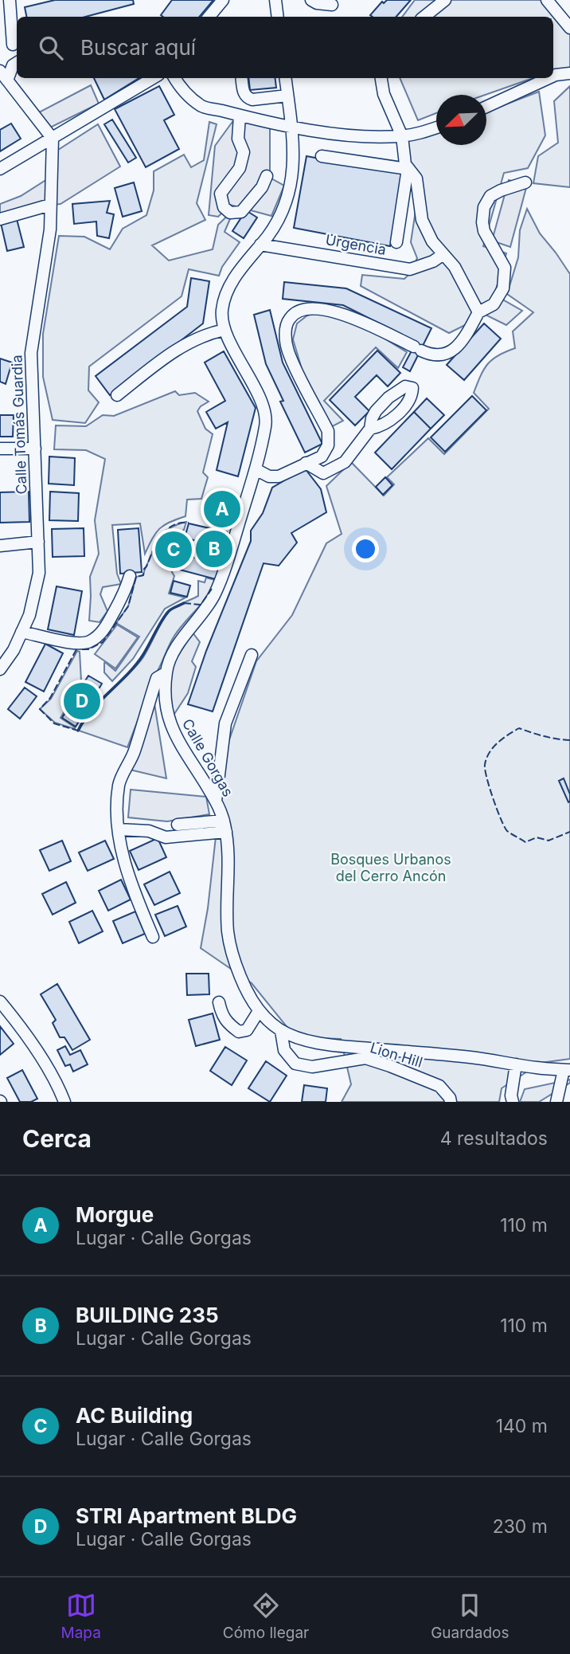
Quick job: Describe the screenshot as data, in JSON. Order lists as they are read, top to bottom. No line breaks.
{"streets":{"street":["Urgencia","Calle Tomás Guardia","Calle Gorgas","Lion Hill"]},"crossings":[["Urgencia","Calle Gorgas"],["Calle Gorgas","Lion Hill"]],"parks":["Bosques Urbanos del Cerro Ancón"],"north":"bottom left","page":{"search":"Buscar aquí","pins":["A","B","C","D"],"heading":["Cerca","4 resultados"],"list":[{"mark":"A","name":"Morgue","note":"Lugar · Calle Gorgas","value":"110 m"},{"mark":"B","name":"BUILDING 235","note":"Lugar · Calle Gorgas","value":"110 m"},{"mark":"C","name":"AC Building","note":"Lugar · Calle Gorgas","value":"140 m"},{"mark":"D","name":"STRI Apartment BLDG","note":"Lugar · Calle Gorgas","value":"230 m"}],"nav":["Mapa","Cómo llegar","Guardados"]}}
